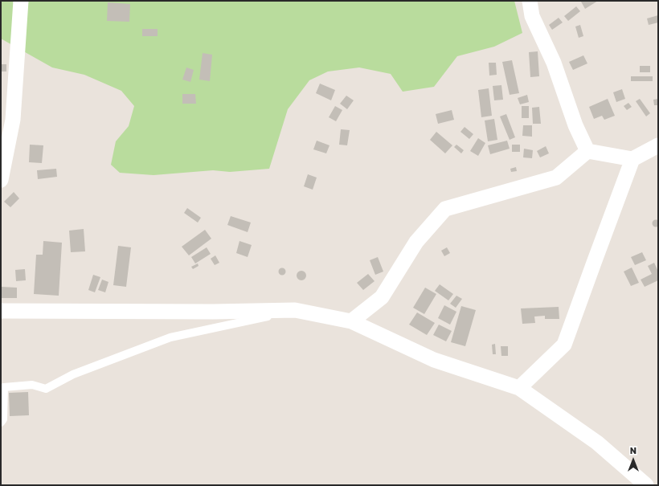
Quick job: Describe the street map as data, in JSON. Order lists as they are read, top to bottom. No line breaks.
{"north":"top"}
